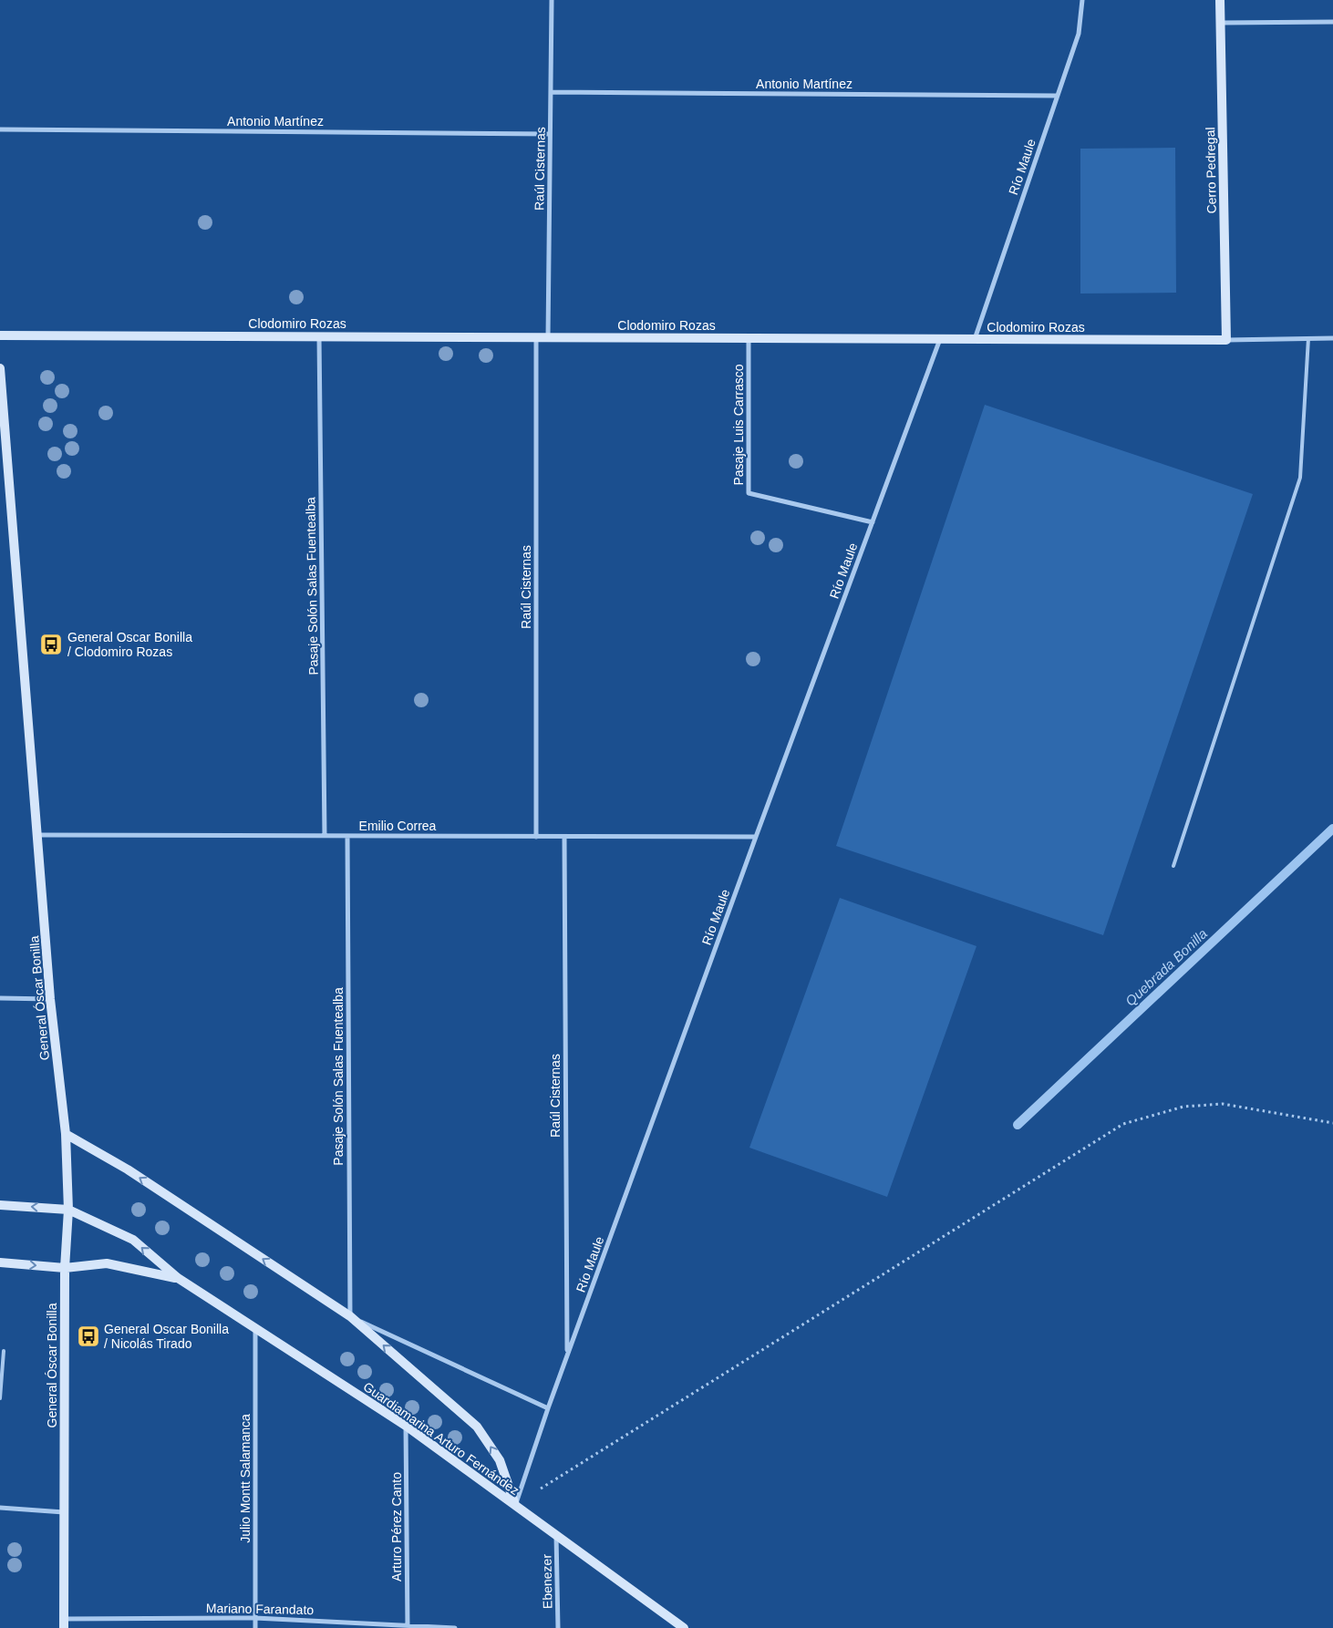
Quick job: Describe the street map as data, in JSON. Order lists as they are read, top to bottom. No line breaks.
{"streets":{"main road":["Cerro Pedregal","Clodomiro Rozas","General Óscar Bonilla","Guardiamarina Arturo Fernández"],"street":["Antonio Martínez","Río Maule","Raúl Cisternas","Pasaje Luis Carrasco","Pasaje Solón Salas Fuentealba","Emilio Correa","Julio Montt Salamanca","Arturo Pérez Canto","Ebenezer","Mariano Farandato"]},"crossings":[["Antonio Martínez","Río Maule"],["Antonio Martínez","Raúl Cisternas"],["Río Maule","Raúl Cisternas"],["Río Maule","Clodomiro Rozas"],["Río Maule","Pasaje Luis Carrasco"],["Río Maule","Emilio Correa"],["Río Maule","Guardiamarina Arturo Fernández"],["Raúl Cisternas","Clodomiro Rozas"],["Raúl Cisternas","Emilio Correa"],["Cerro Pedregal","Clodomiro Rozas"],["Clodomiro Rozas","Pasaje Luis Carrasco"],["Clodomiro Rozas","Pasaje Solón Salas Fuentealba"],["Pasaje Solón Salas Fuentealba","Emilio Correa"],["Emilio Correa","General Óscar Bonilla"],["General Óscar Bonilla","Mariano Farandato"],["Guardiamarina Arturo Fernández","Julio Montt Salamanca"],["Guardiamarina Arturo Fernández","Arturo Pérez Canto"],["Guardiamarina Arturo Fernández","Ebenezer"],["Julio Montt Salamanca","Mariano Farandato"],["Arturo Pérez Canto","Mariano Farandato"]],"water":["Quebrada Bonilla"],"places":{"bus stop":["General Oscar Bonilla / Clodomiro Rozas","General Oscar Bonilla / Nicolás Tirado"]}}
